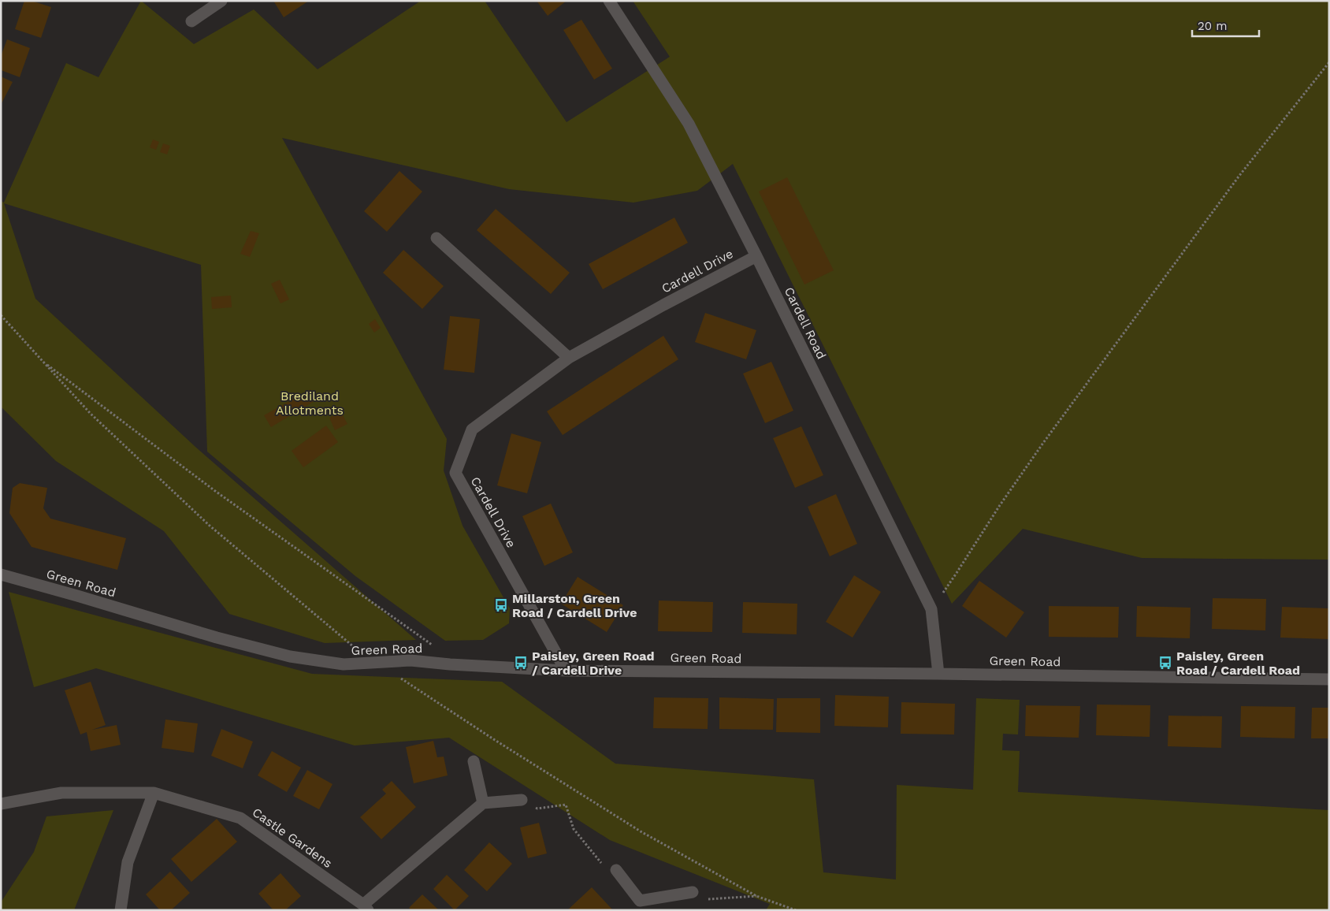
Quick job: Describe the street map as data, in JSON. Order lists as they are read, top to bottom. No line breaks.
{"streets":{"street":["Cardell Drive","Cardell Road","Green Road","Castle Gardens"]},"crossings":[["Cardell Drive","Cardell Road"],["Cardell Drive","Green Road"],["Cardell Road","Green Road"]],"parks":["Brediland Allotments"],"places":{"bus stop":["Millarston, Green Road / Cardell Drive","Paisley, Green Road / Cardell Drive","Paisley, Green Road / Cardell Road"]},"scale_bar":"20 m"}
